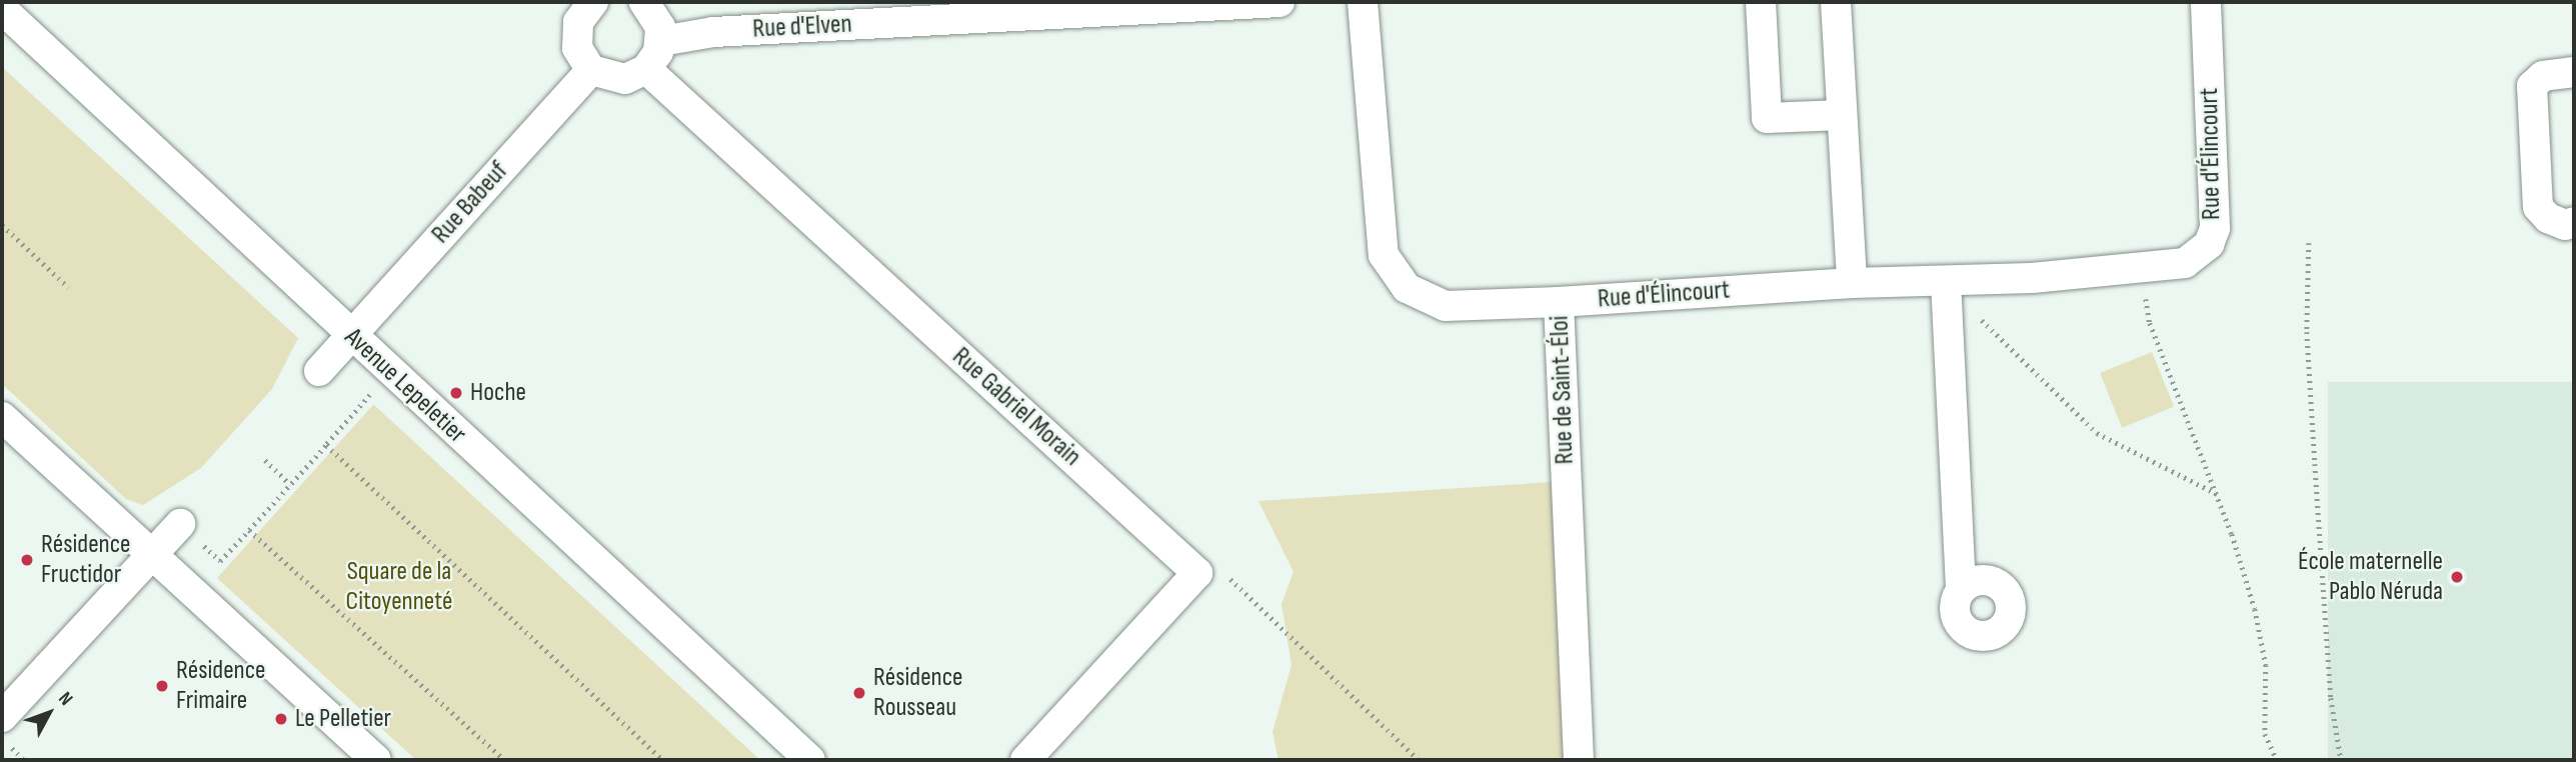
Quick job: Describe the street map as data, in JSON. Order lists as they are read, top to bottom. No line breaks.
{"streets":{"street":["Rue d'Elven","Rue d'Élincourt","Rue Babeuf","Avenue Lepeletier","Rue de Saint-Éloi","Rue Gabriel Morain"]},"crossings":[["Rue d'Élincourt","Rue de Saint-Éloi"],["Rue Babeuf","Avenue Lepeletier"]],"parks":["Square de la Citoyenneté"],"places":["Hoche","Résidence Fructidor","École maternelle Pablo Néruda","Résidence Frimaire","Résidence Rousseau","Le Pelletier"],"north":"top right"}
